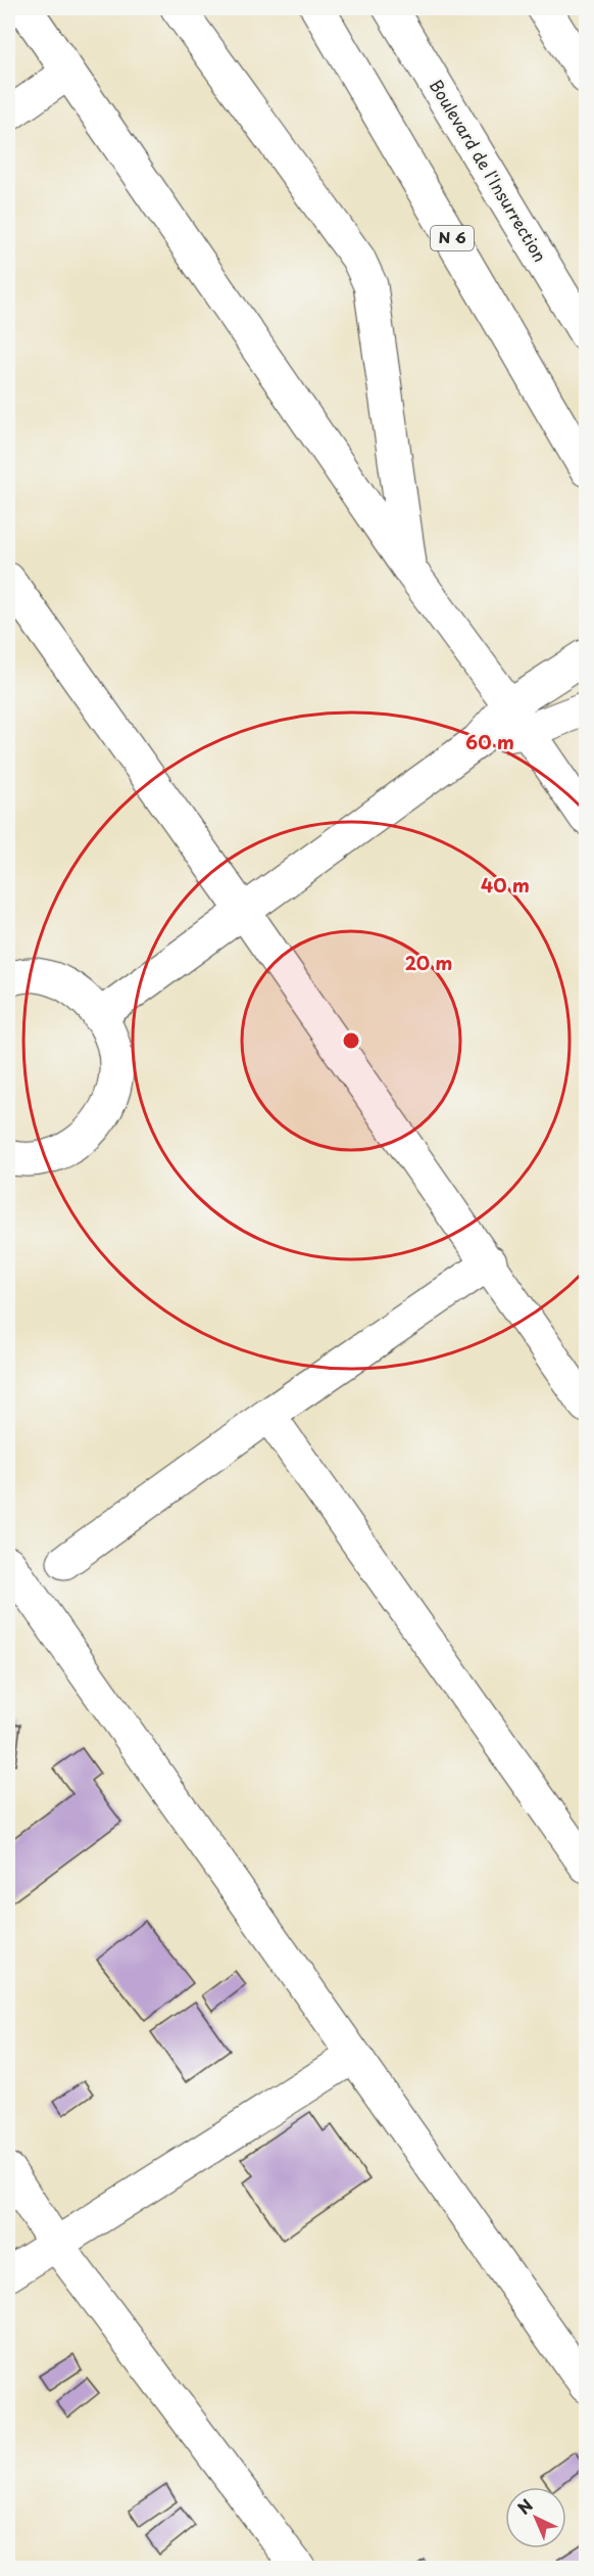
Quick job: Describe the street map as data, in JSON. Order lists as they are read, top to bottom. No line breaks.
{"streets":{"street":["Boulevard de l'Insurrection","N 6"]},"north":"top left","rings":["60 m","40 m","20 m"]}
